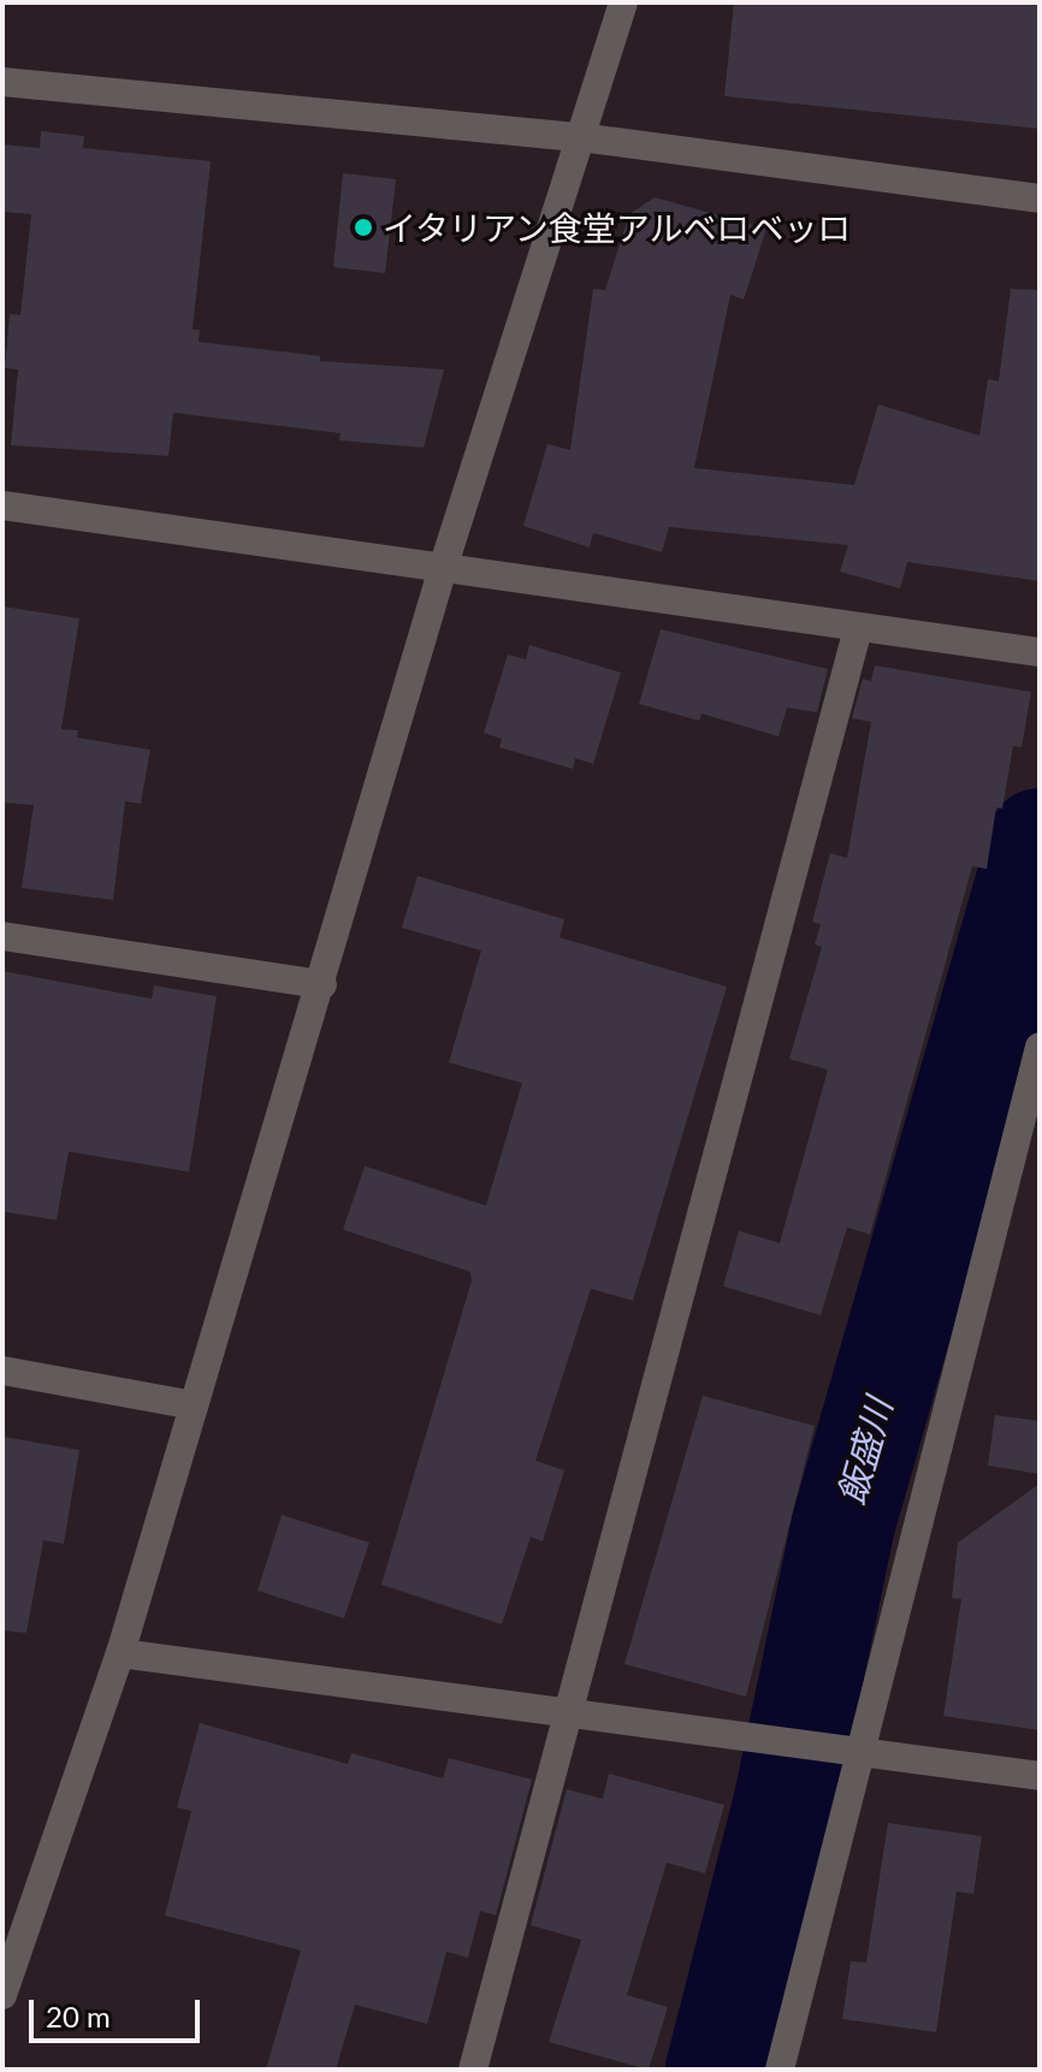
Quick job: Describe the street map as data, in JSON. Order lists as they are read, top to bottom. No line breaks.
{"water":["飯盛川"],"places":["イタリアン食堂アルベロベッロ"],"scale_bar":"20 m"}
